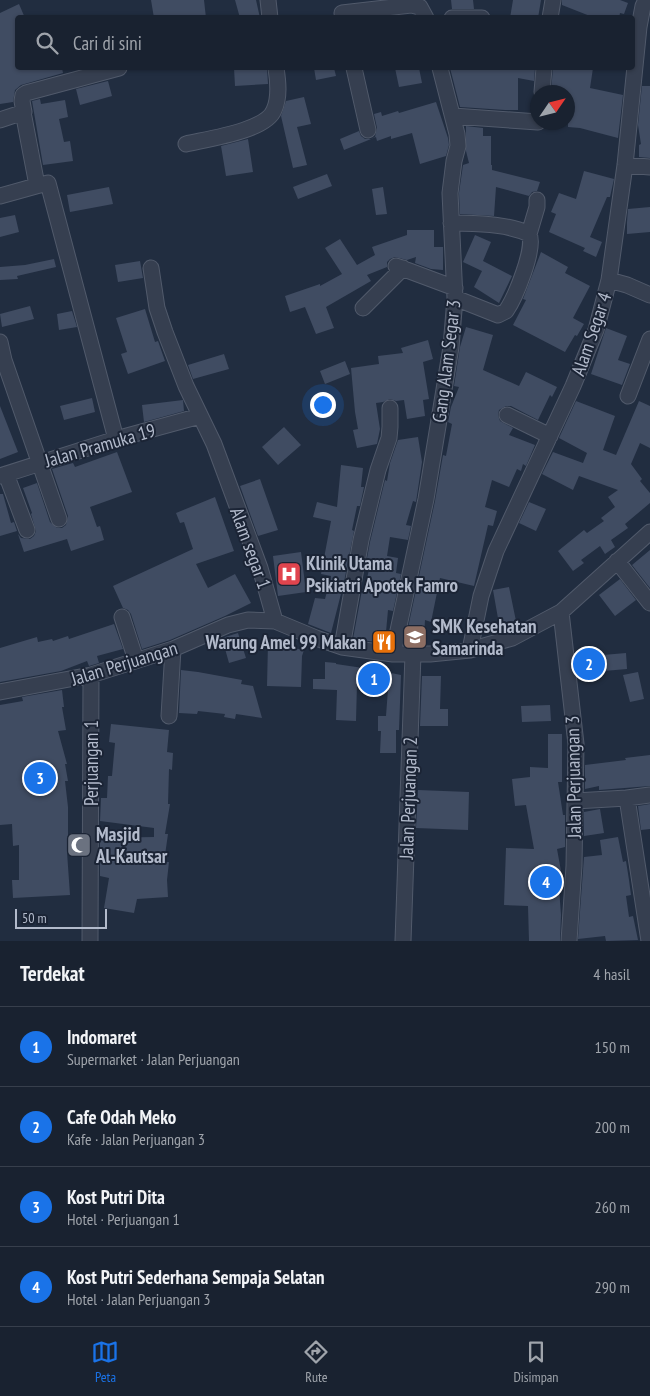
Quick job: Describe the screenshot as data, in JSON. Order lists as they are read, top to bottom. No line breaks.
{"streets":{"street":["Alam Segar 4","Gang Alam Segar 3","Jalan Pramuka 19","Alam segar 1","Jalan Perjuangan","Perjuangan 1","Jalan Perjuangan 3","Jalan Perjuangan 2"]},"crossings":[["Alam Segar 4","Jalan Perjuangan"],["Gang Alam Segar 3","Jalan Perjuangan"],["Jalan Pramuka 19","Alam segar 1"],["Alam segar 1","Jalan Perjuangan"],["Jalan Perjuangan","Perjuangan 1"],["Jalan Perjuangan","Jalan Perjuangan 3"],["Jalan Perjuangan","Jalan Perjuangan 2"]],"places":{"hospital":["Klinik Utama Psikiatri Apotek Famro"],"school or university":["SMK Kesehatan Samarinda"],"restaurant":["Warung Amel 99 Makan"],"mosque":["Masjid Al-Kautsar"]},"scale_bar":"50 m","north":"top right","page":{"search":"Cari di sini","pins":["2","1","3","4"],"scale":"50 m","heading":["Terdekat","4 hasil"],"list":[{"mark":"1","name":"Indomaret","note":"Supermarket · Jalan Perjuangan","value":"150 m"},{"mark":"2","name":"Cafe Odah Meko","note":"Kafe · Jalan Perjuangan 3","value":"200 m"},{"mark":"3","name":"Kost Putri Dita","note":"Hotel · Perjuangan 1","value":"260 m"},{"mark":"4","name":"Kost Putri Sederhana Sempaja Selatan","note":"Hotel · Jalan Perjuangan 3","value":"290 m"}],"nav":["Peta","Rute","Disimpan"]}}
